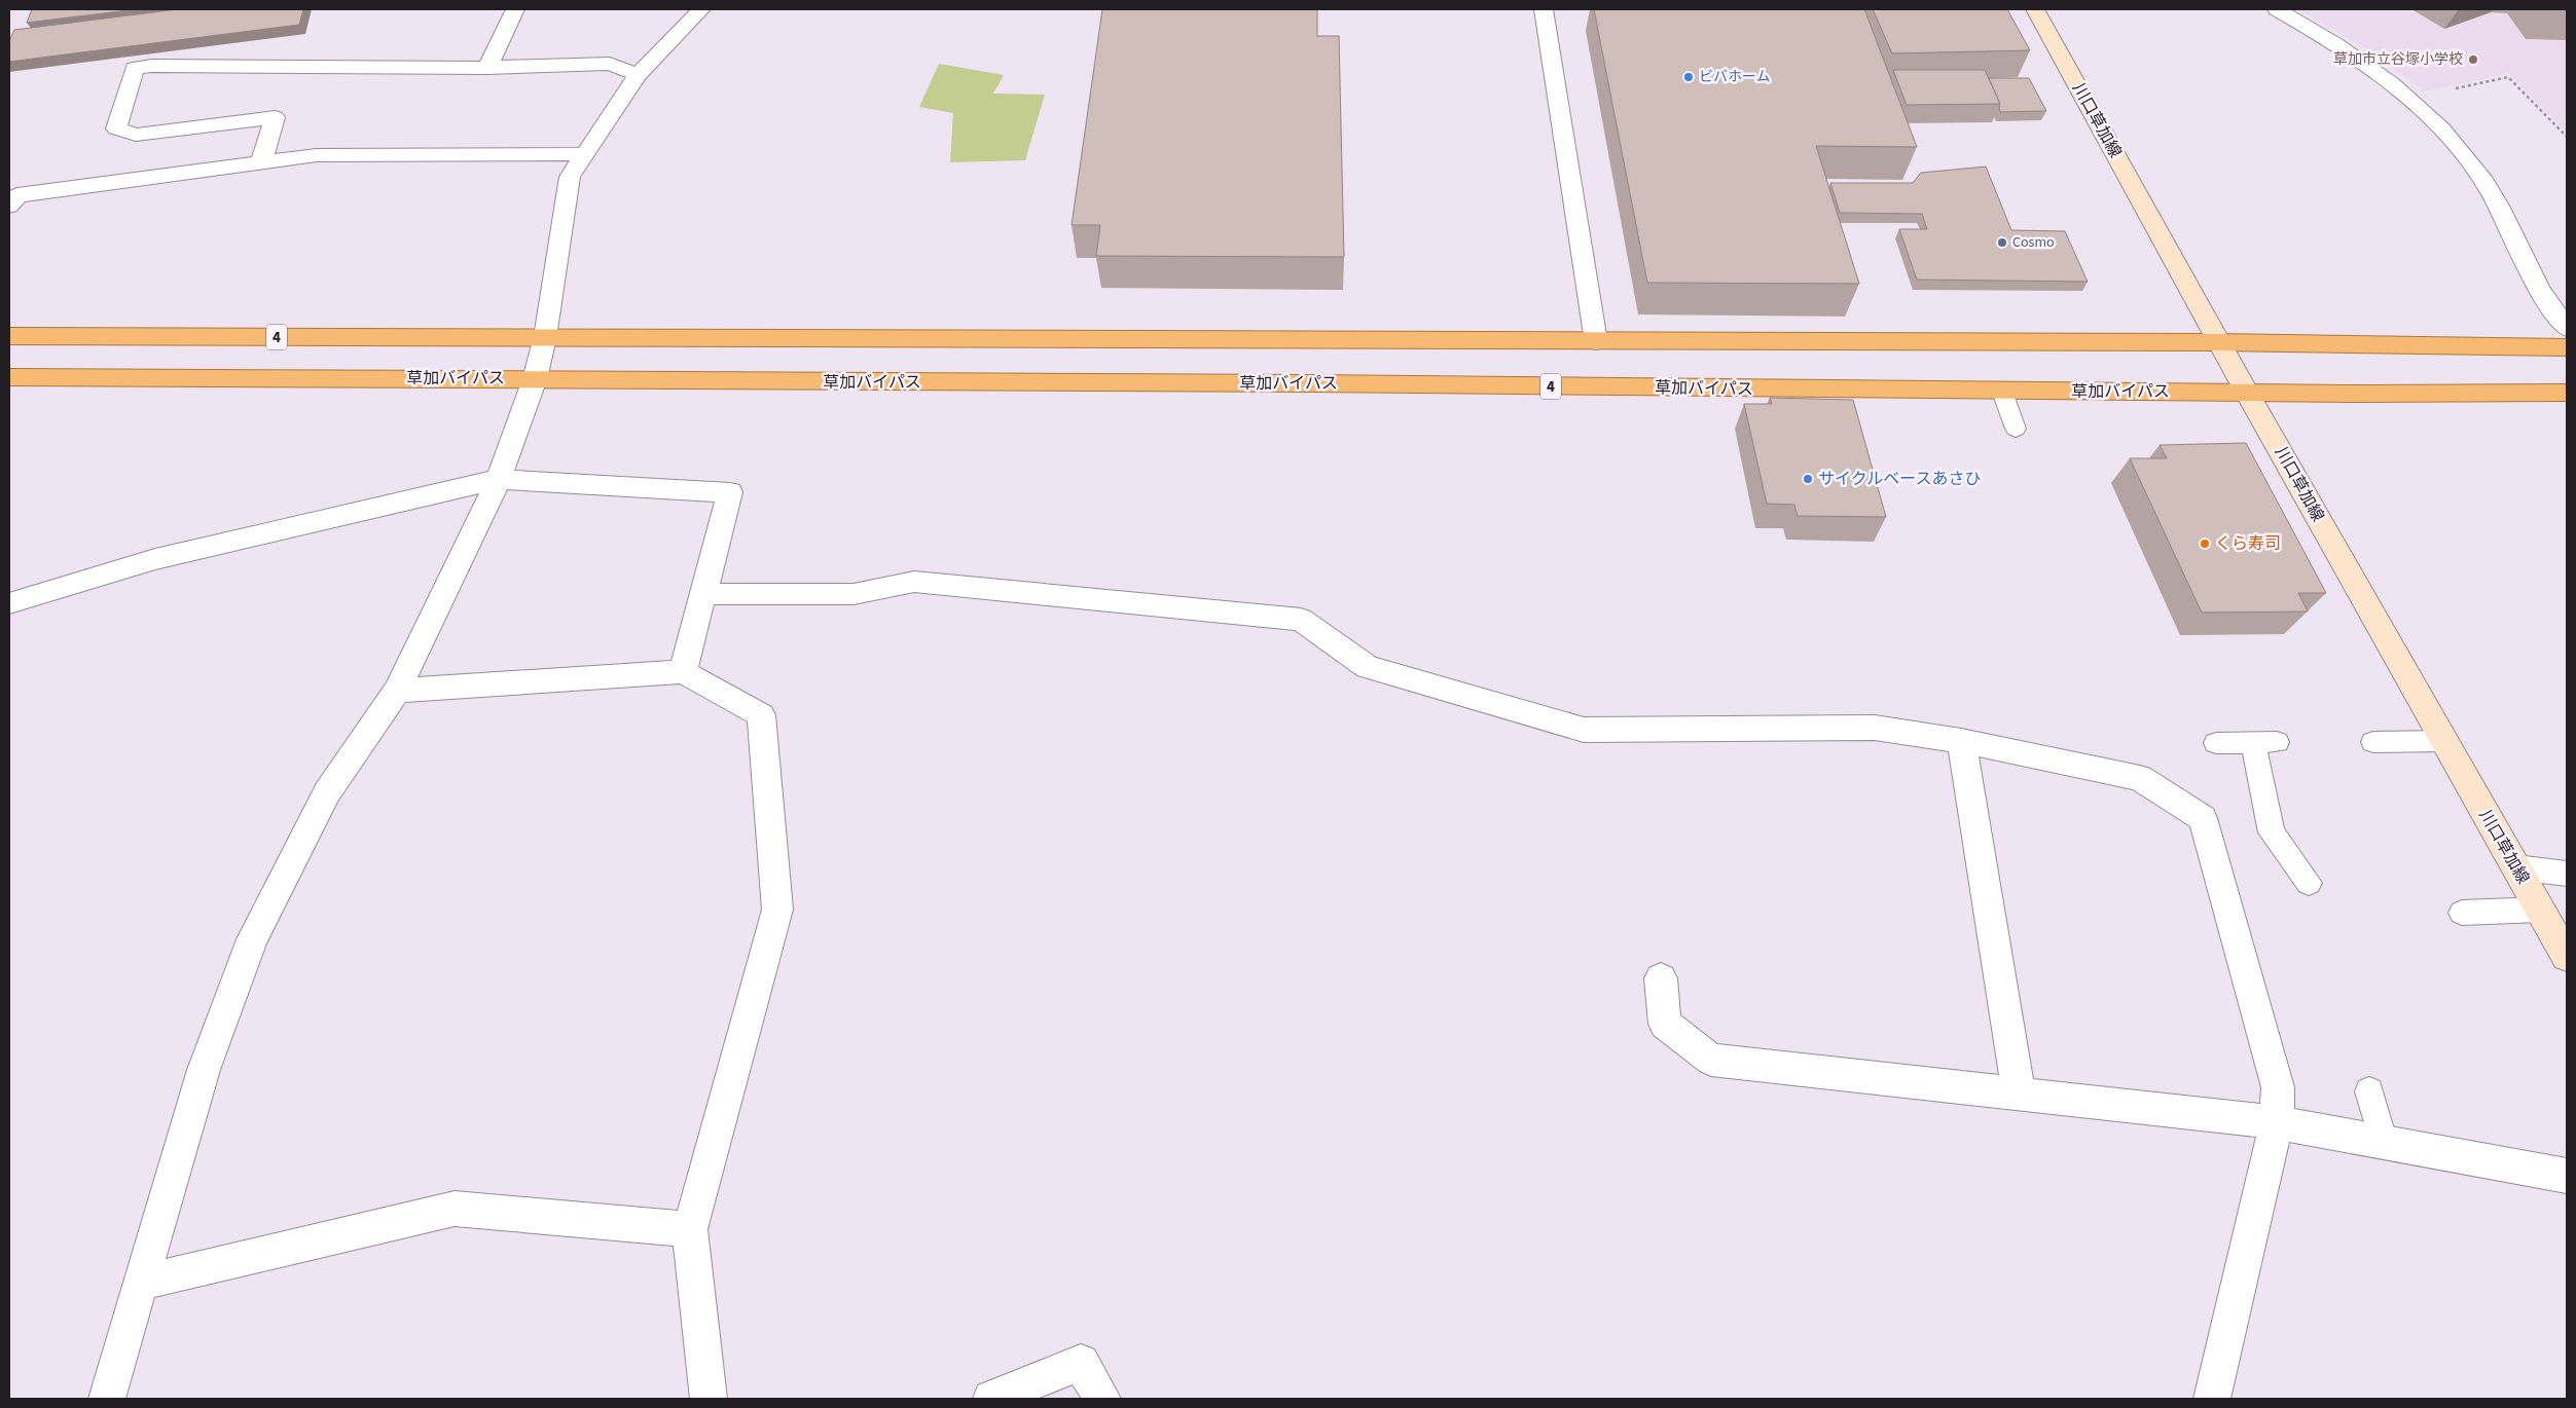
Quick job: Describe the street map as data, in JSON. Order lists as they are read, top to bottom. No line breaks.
{"streets":{"highway":["4","草加バイパス"],"main road":["川口草加線"]},"crossings":[["川口草加線","4"],["川口草加線","草加バイパス"]],"places":["草加市立谷塚小学校","ビバホーム","Cosmo","サイクルベースあさひ","くら寿司"]}
